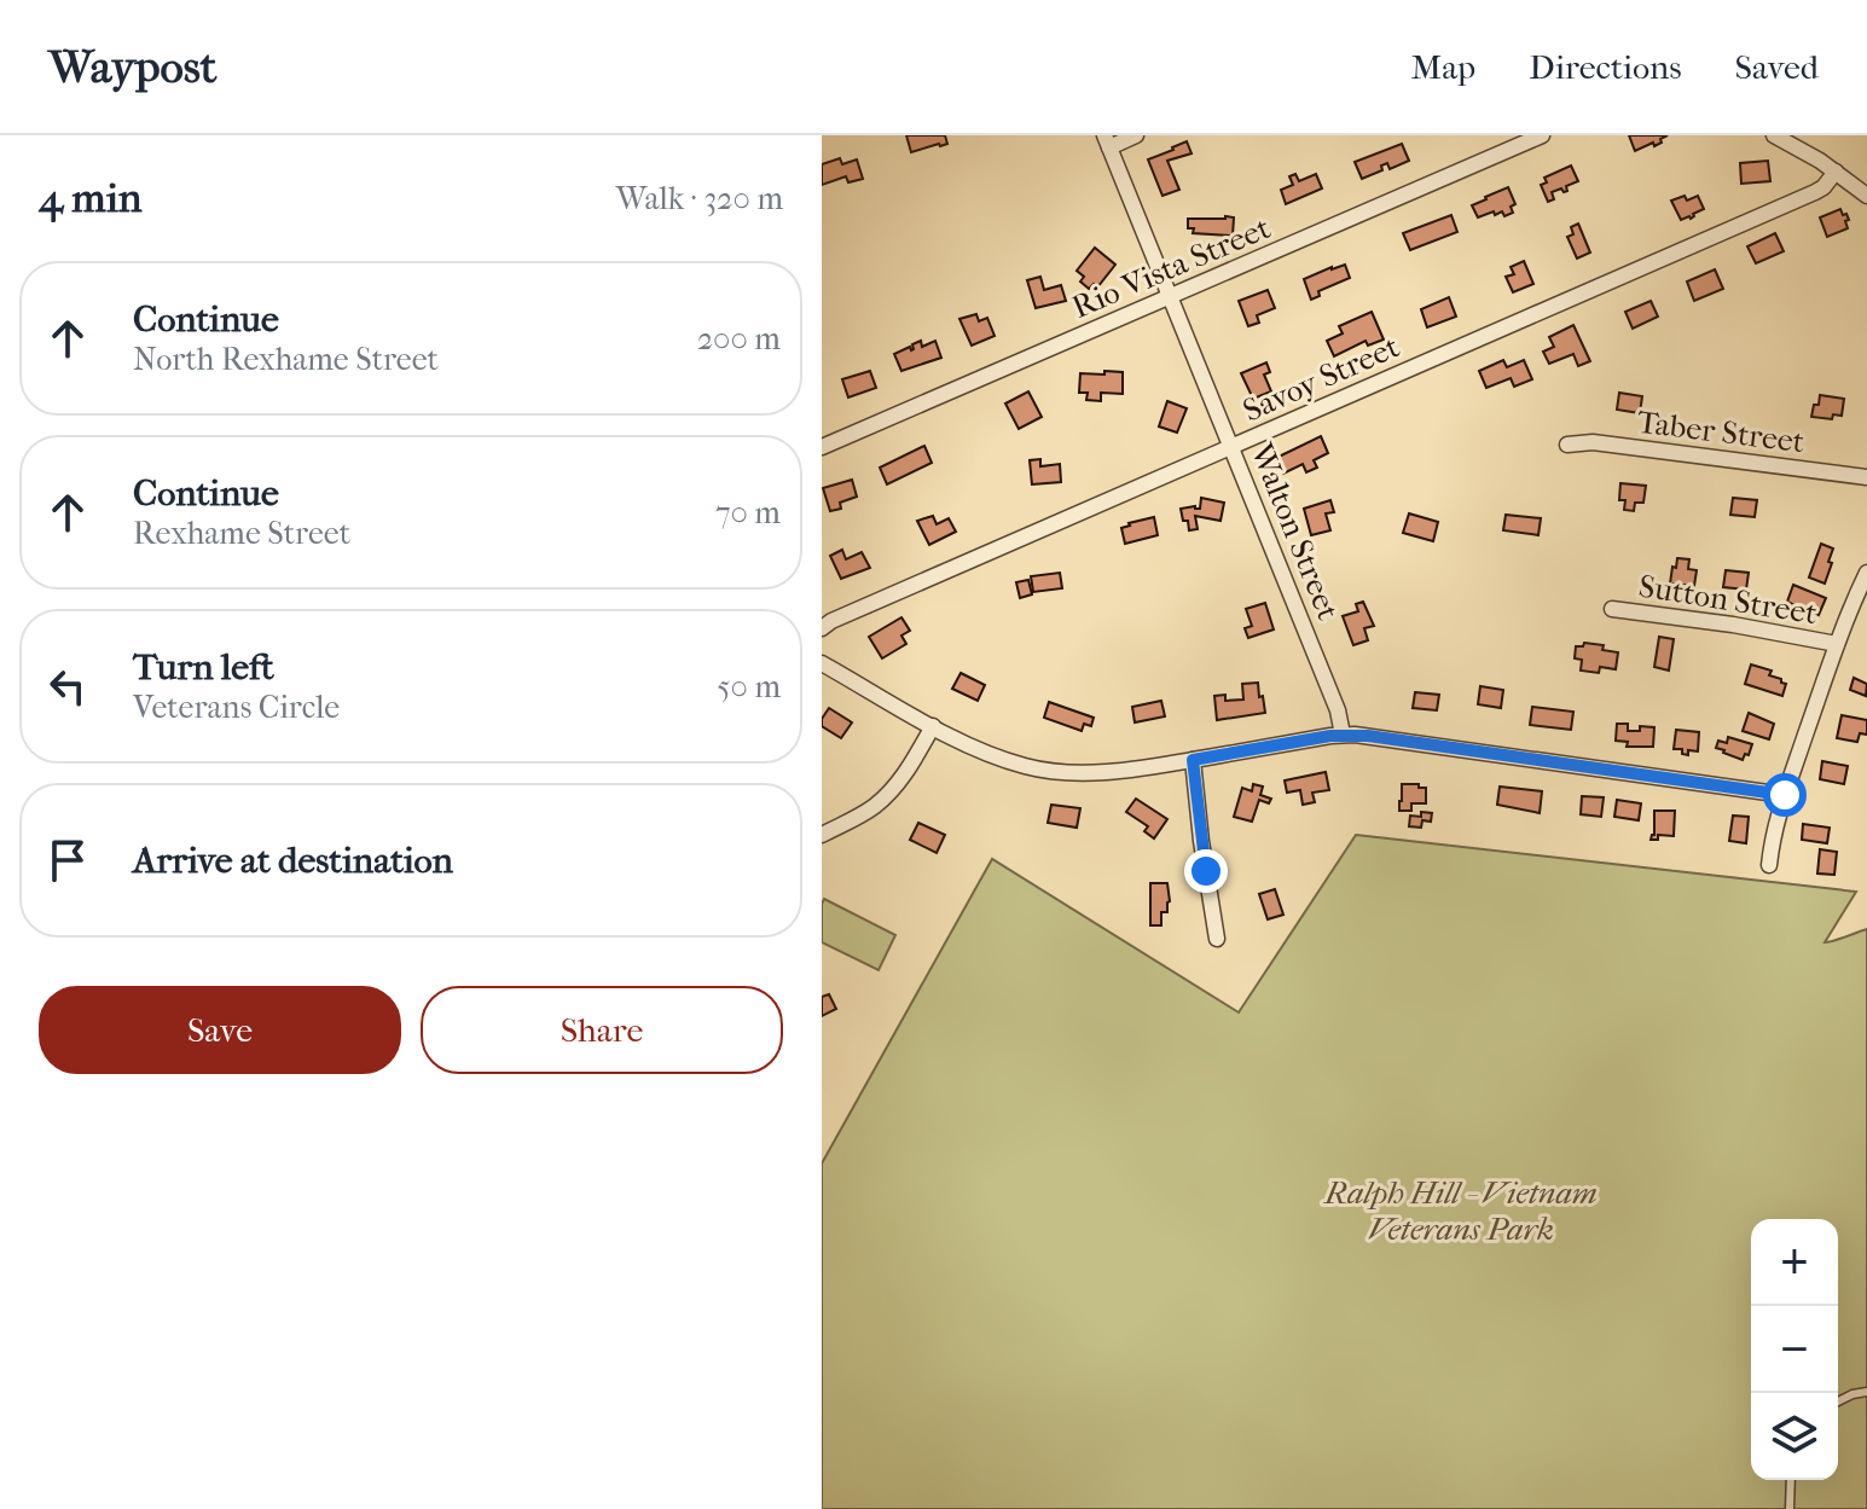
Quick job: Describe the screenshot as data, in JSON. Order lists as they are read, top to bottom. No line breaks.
{"streets":{"street":["Rio Vista Street","Savoy Street","Taber Street","Walton Street","Sutton Street"]},"crossings":[["Rio Vista Street","Walton Street"],["Savoy Street","Walton Street"]],"parks":["Ralph Hill - Vietnam Veterans Park"],"page":{"header":"Waypost","nav":["Map","Directions","Saved"],"heading":["4 min","Walk · 320 m"],"list":[["Continue","North Rexhame Street","200 m"],["Continue","Rexhame Street","70 m"],["Turn left","Veterans Circle","50 m"],"Arrive at destination"],"buttons":["Save","Share"],"map_buttons":["+","−"]}}
